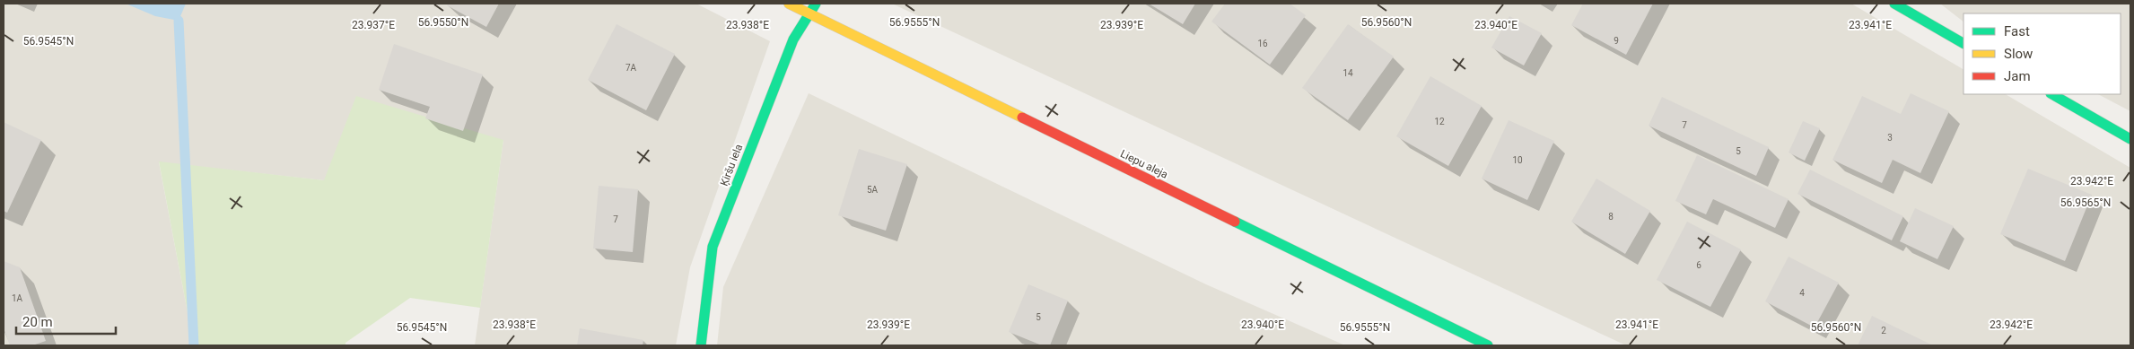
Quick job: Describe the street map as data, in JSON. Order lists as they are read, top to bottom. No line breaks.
{"streets":{"street":["Liepu aleja","Ķiršu iela"]},"crossings":[["Liepu aleja","Ķiršu iela"]],"house_numbers":["9","16","7A","14","12","7","3","5","10","5A","8","7","6","4","1A","5","2"],"legend":["Fast","Slow","Jam"],"scale_bar":"20 m","coordinates":["56.9550°N","56.9555°N","56.9560°N","23.937°E","23.938°E","23.939°E","23.940°E","23.941°E","56.9545°N","23.942°E","56.9565°N"]}
